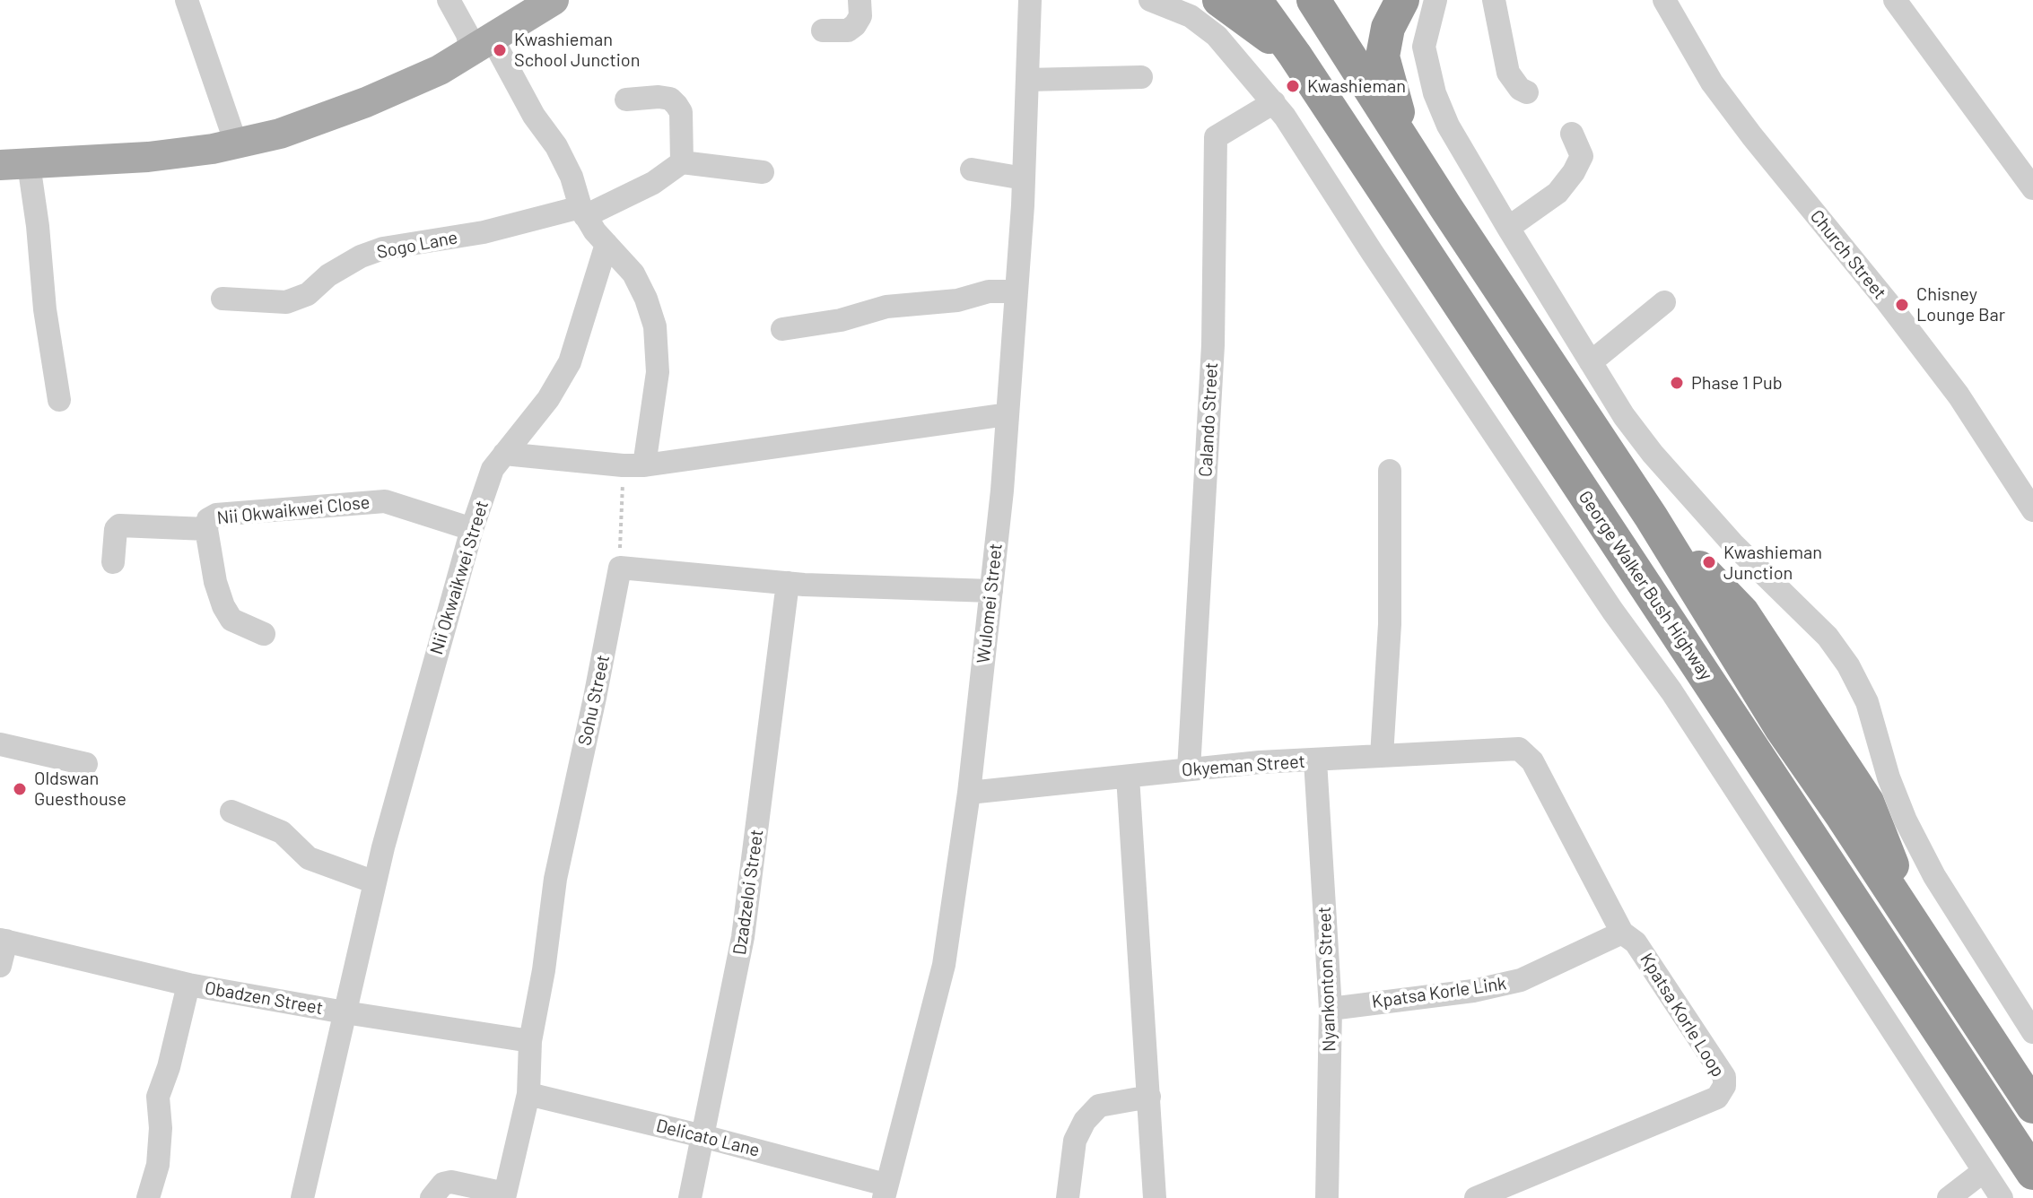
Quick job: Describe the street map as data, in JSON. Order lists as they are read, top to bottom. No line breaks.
{"streets":{"highway":["George Walker Bush Highway"],"street":["Sogo Lane","Church Street","Calando Street","Nii Okwaikwei Close","Nii Okwaikwei Street","Wulomei Street","Sohu Street","Okyeman Street","Dzadzeloi Street","Nyankonton Street","Kpatsa Korle Link","Obadzen Street","Kpatsa Korle Loop","Delicato Lane"]},"crossings":[["Calando Street","Okyeman Street"],["Nii Okwaikwei Close","Nii Okwaikwei Street"],["Nii Okwaikwei Street","Obadzen Street"],["Wulomei Street","Okyeman Street"],["Wulomei Street","Delicato Lane"],["Sohu Street","Obadzen Street"],["Sohu Street","Delicato Lane"],["Okyeman Street","Nyankonton Street"],["Okyeman Street","Kpatsa Korle Loop"],["Dzadzeloi Street","Delicato Lane"],["Nyankonton Street","Kpatsa Korle Link"],["Kpatsa Korle Link","Kpatsa Korle Loop"]],"places":["Kwashieman School Junction","Kwashieman","Chisney Lounge Bar","Phase 1 Pub","Kwashieman Junction","Oldswan Guesthouse"]}
